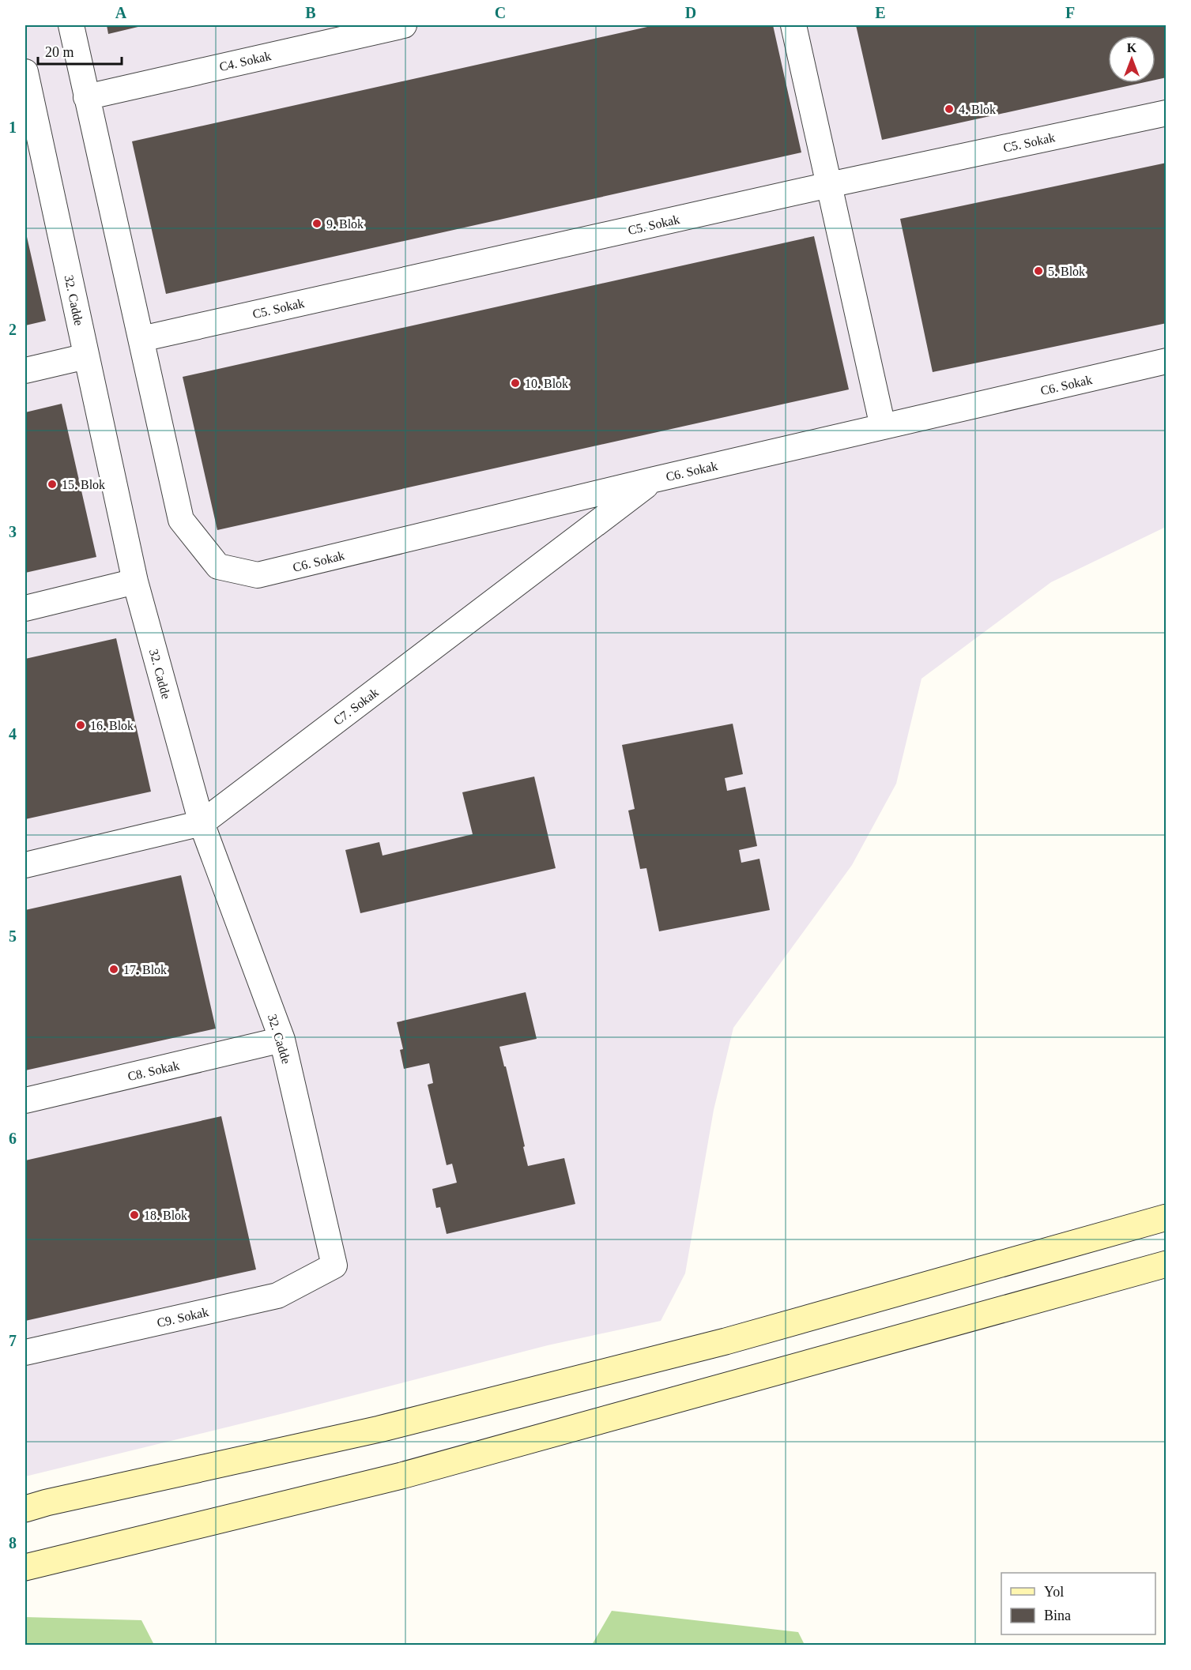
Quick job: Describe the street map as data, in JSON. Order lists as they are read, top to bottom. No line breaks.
{"streets":{"street":["C4. Sokak","C5. Sokak","32. Cadde","C6. Sokak","C7. Sokak","C8. Sokak","C9. Sokak"]},"crossings":[["C5. Sokak","C6. Sokak"],["32. Cadde","C7. Sokak"],["32. Cadde","C8. Sokak"],["32. Cadde","C9. Sokak"],["C6. Sokak","C7. Sokak"]],"places":["4. Blok","9. Blok","5. Blok","10. Blok","15. Blok","16. Blok","17. Blok","18. Blok"],"legend":["Yol","Bina"],"scale_bar":"20 m","north":"top","grid":{"columns":["A","B","C","D","E","F"],"rows":["1","2","3","4","5","6","7","8"]}}
